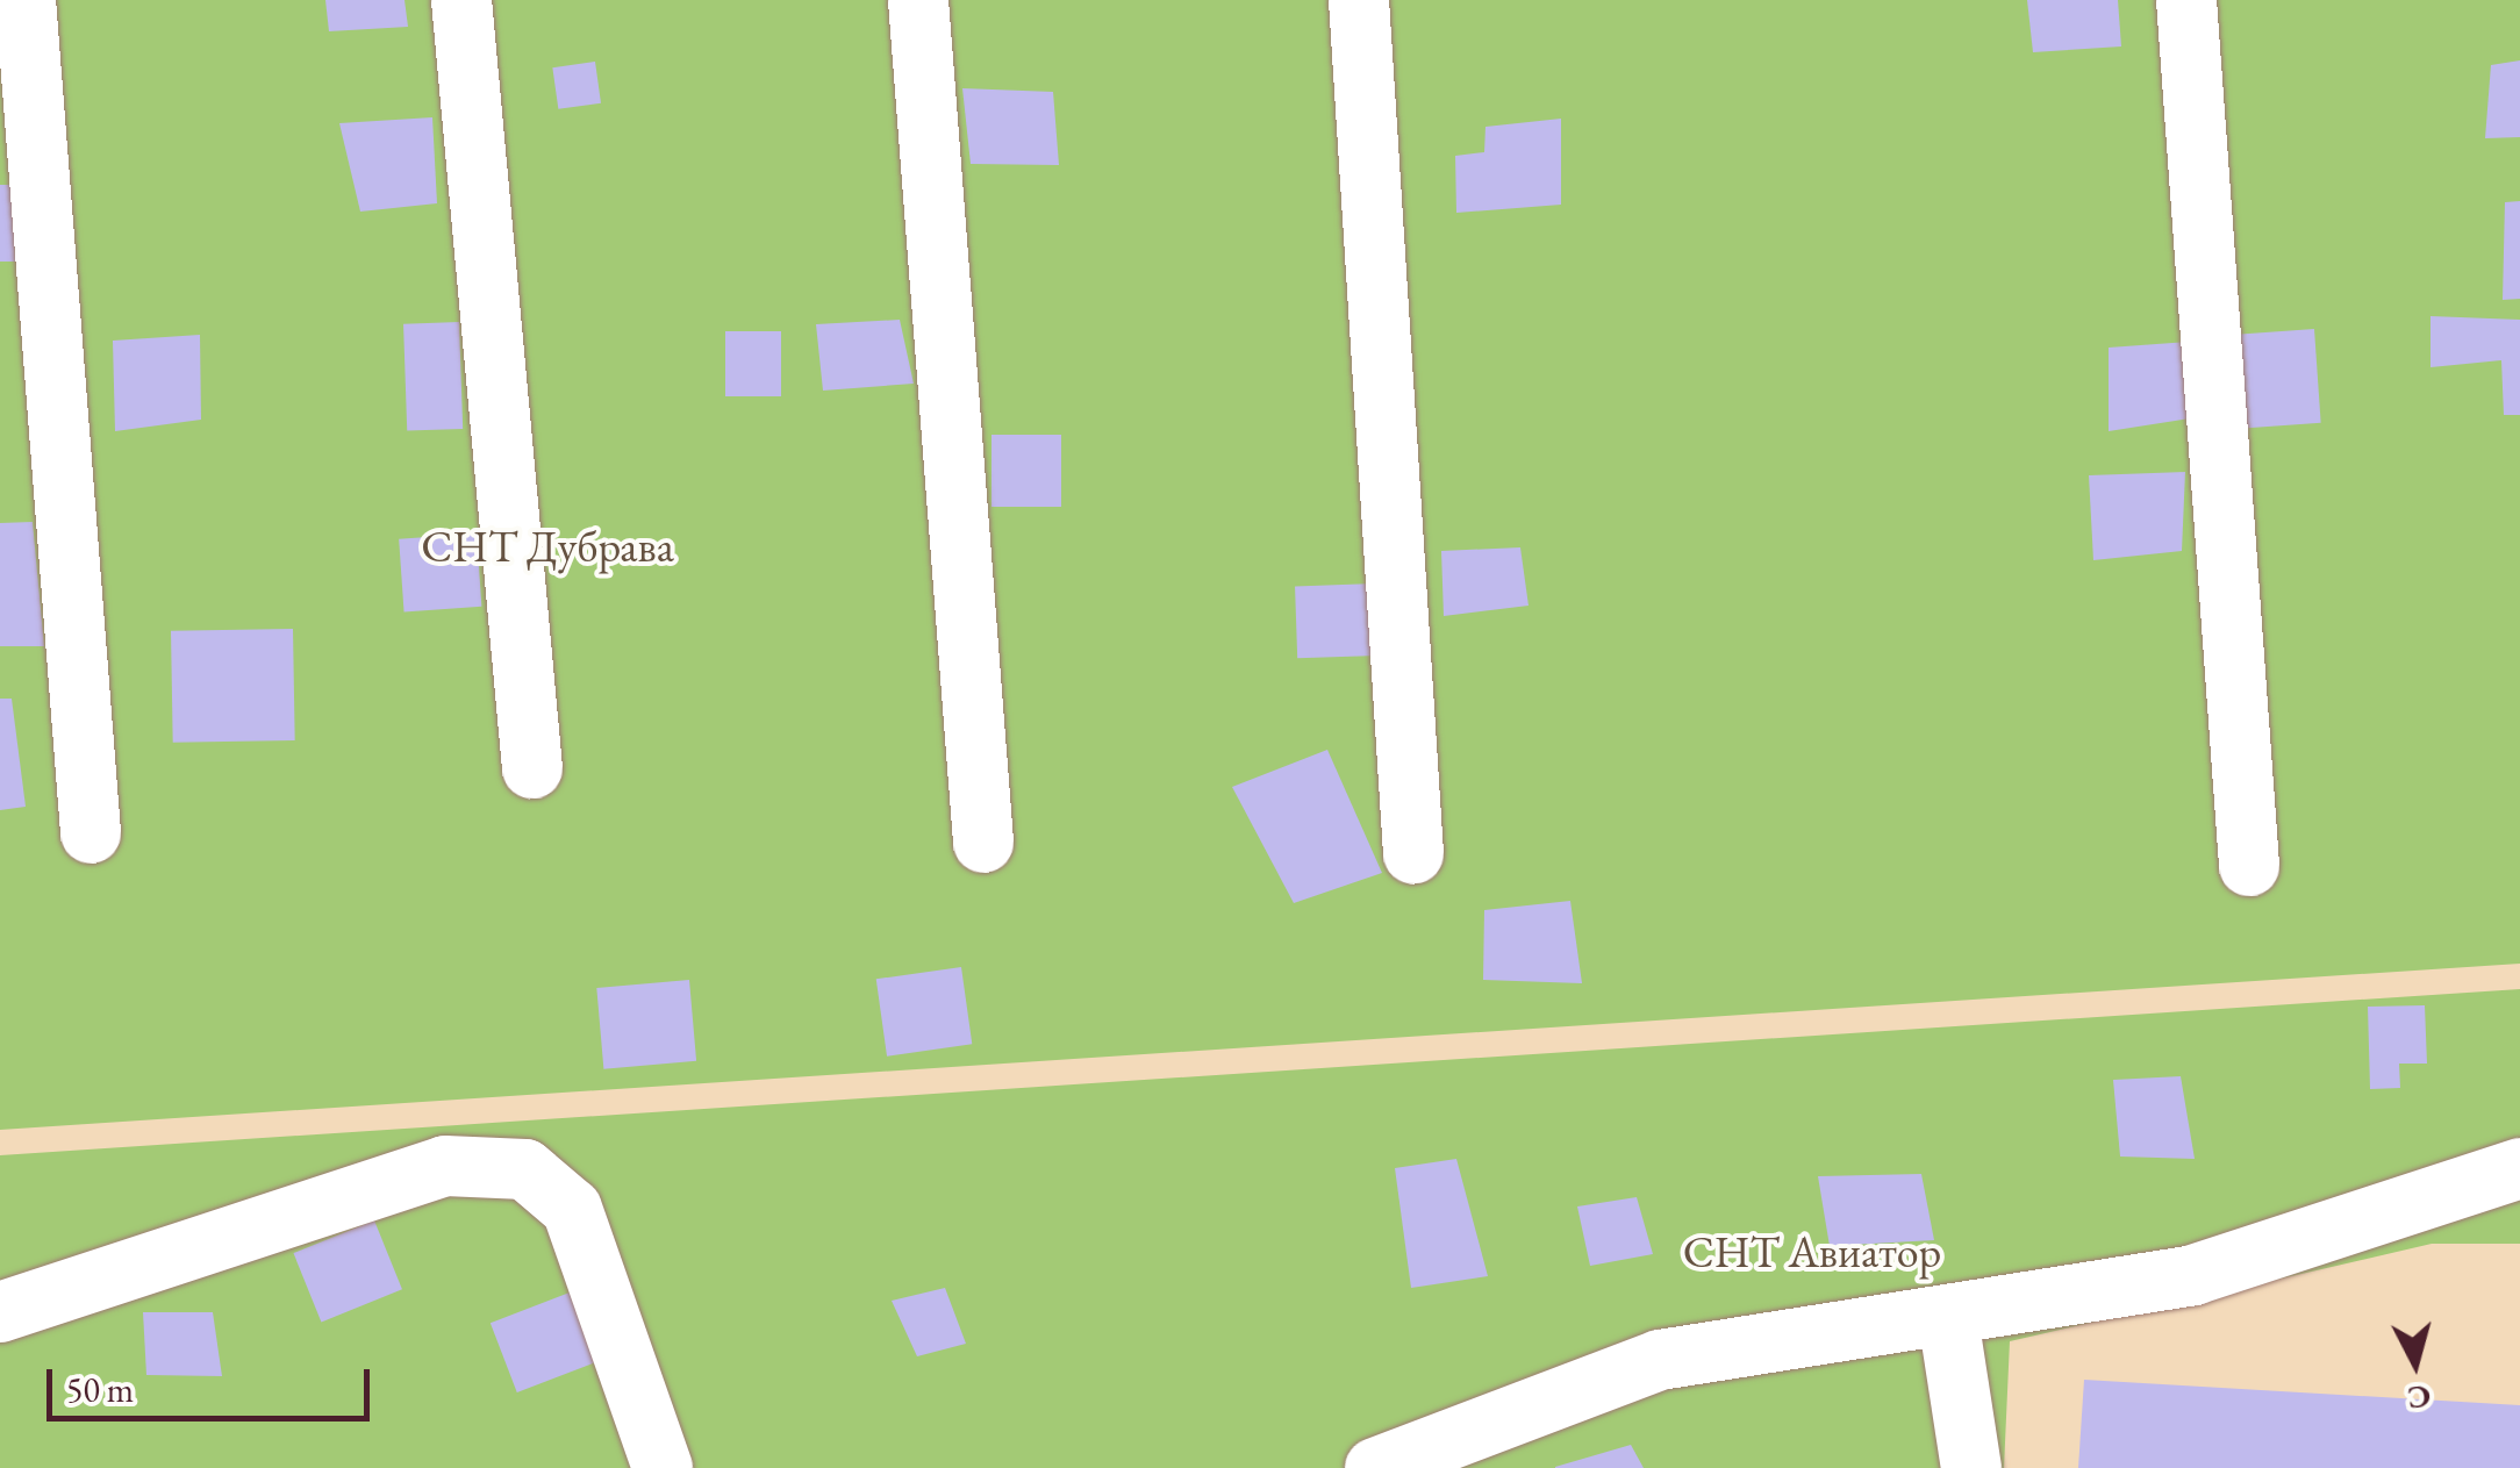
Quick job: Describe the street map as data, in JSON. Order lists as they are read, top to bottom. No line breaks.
{"parks":["СНТ Дубрава","СНТ Авиатор"],"scale_bar":"50 m","north":"bottom"}
